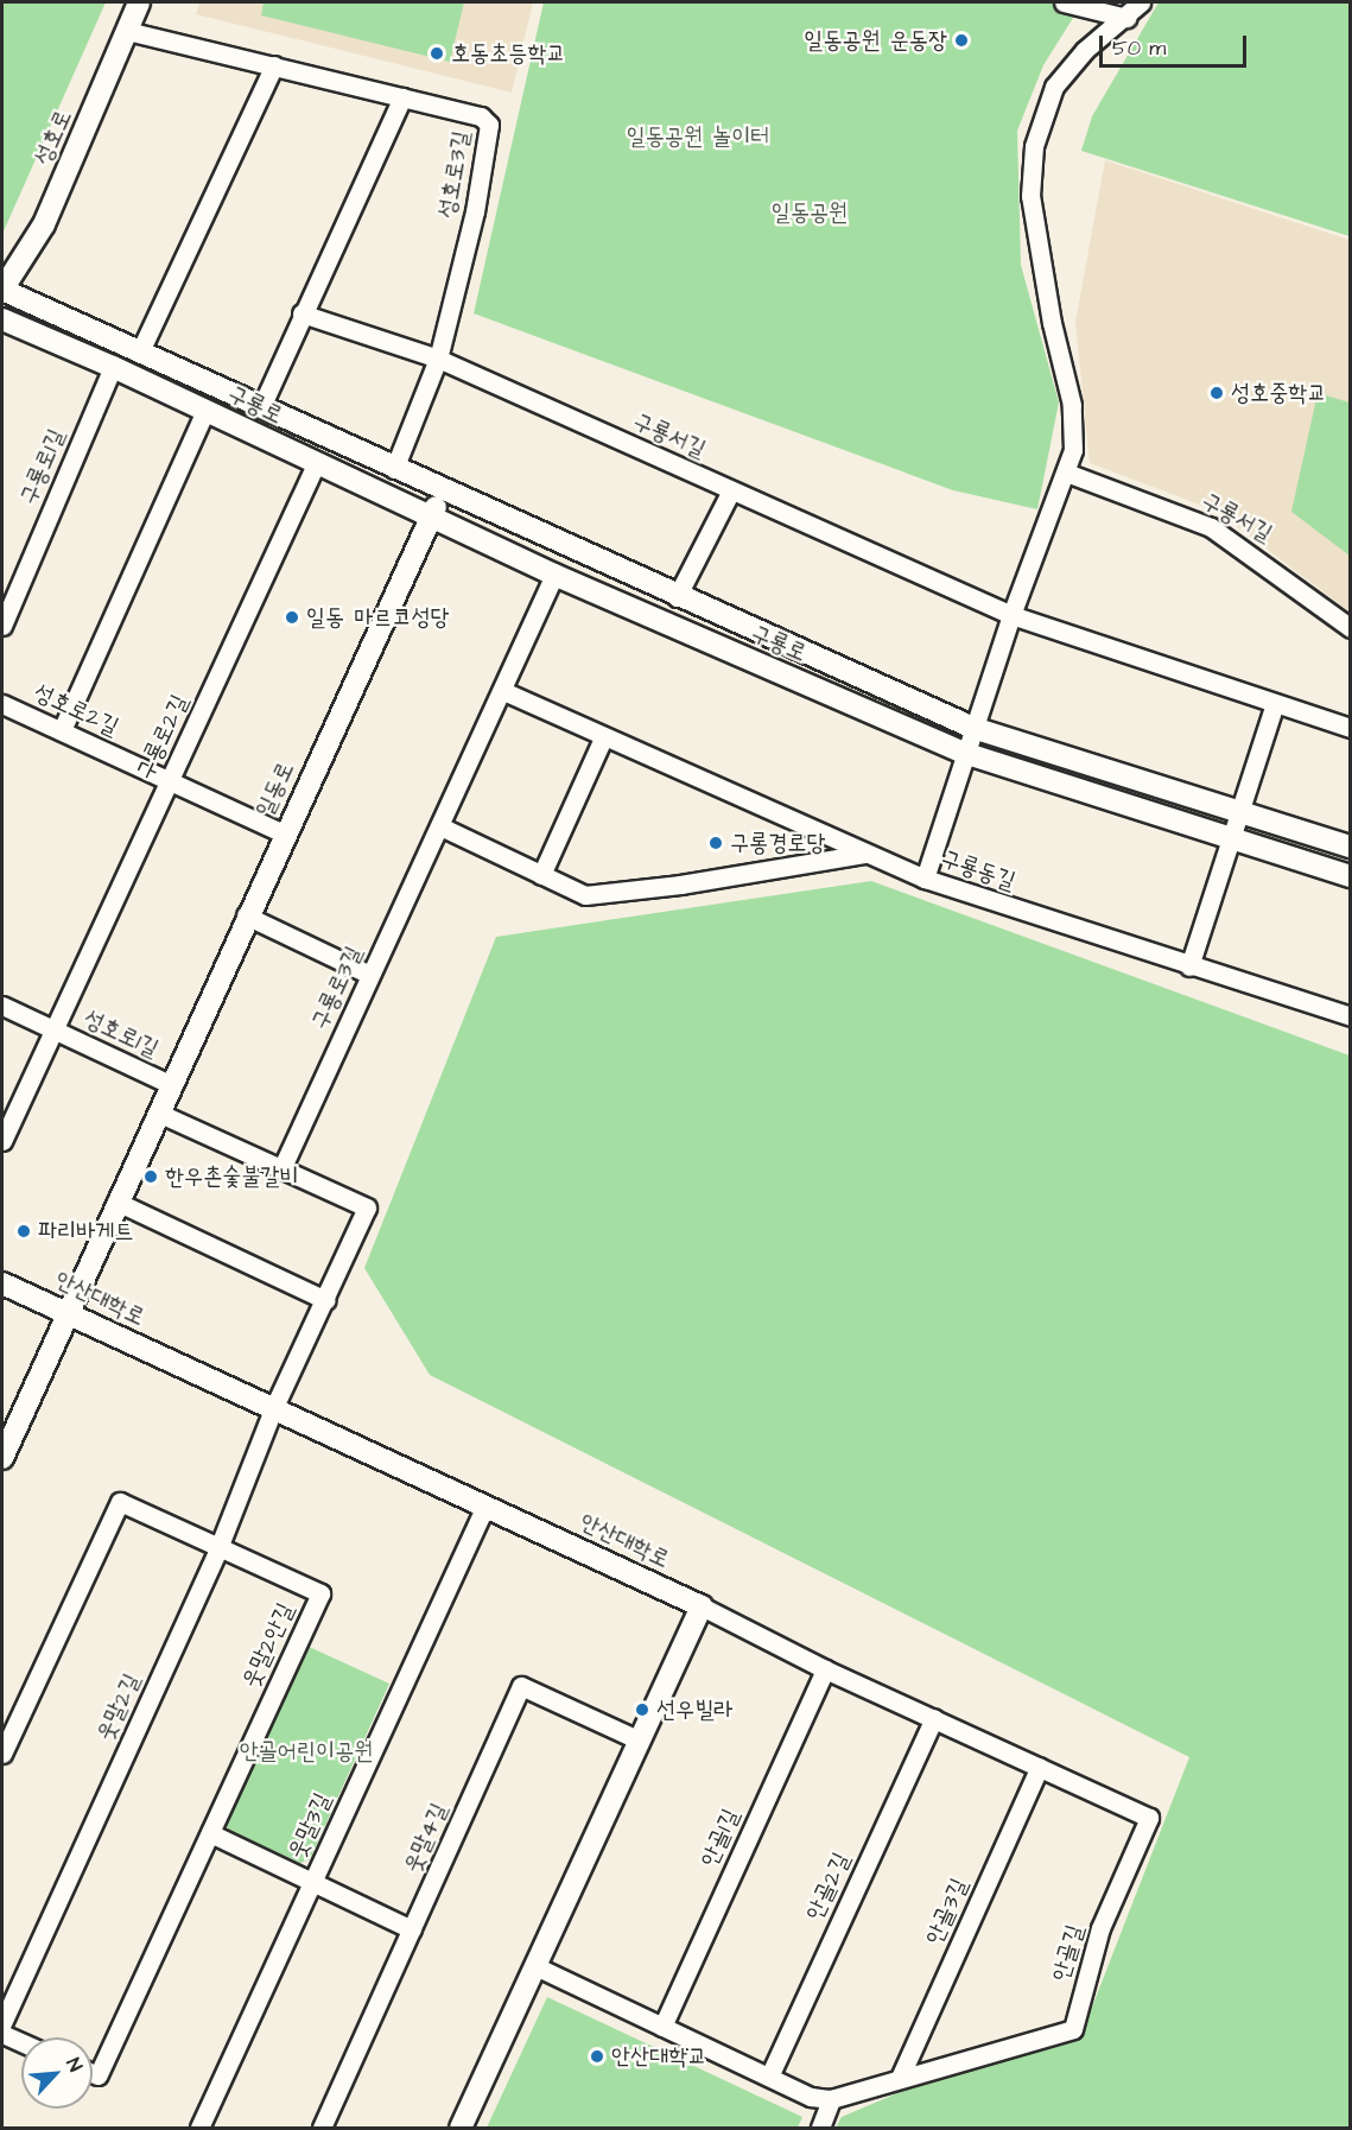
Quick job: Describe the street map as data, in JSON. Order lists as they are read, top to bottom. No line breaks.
{"streets":{"street":["성호로","성호로3길","구룡로","구룡서길","구룡로1길","성호로2길","구룡로2길","일동로","구룡동길","구룡로3길","성호로1길","안산대학로","웃말2안길","웃말2길","웃말3길","웃말4길","안골1길","안골2길","안골3길","안골길"]},"crossings":[["성호로","성호로3길"],["성호로","구룡로"],["성호로3길","구룡로"],["성호로3길","구룡서길"],["구룡로","구룡서길"],["구룡로","구룡로1길"],["구룡로","성호로2길"],["구룡로","구룡로2길"],["구룡로","일동로"],["구룡로","구룡로3길"],["성호로2길","구룡로2길"],["성호로2길","일동로"],["구룡로2길","성호로1길"],["일동로","성호로1길"],["일동로","안산대학로"],["구룡동길","구룡로3길"],["구룡로3길","웃말2길"],["안산대학로","웃말2길"],["안산대학로","웃말3길"],["안산대학로","안골길"],["웃말2안길","웃말2길"],["안골1길","안골길"],["안골2길","안골길"],["안골3길","안골길"]],"parks":["일동공원 놀이터","일동공원","안골어린이공원"],"places":["일동공원 운동장","호동초등학교","성호중학교","일동 마르코성당","구롱경로당","한우촌숯불갈비","파리바게트","선우빌라","안산대학교"],"scale_bar":"50 m","north":"top right"}
